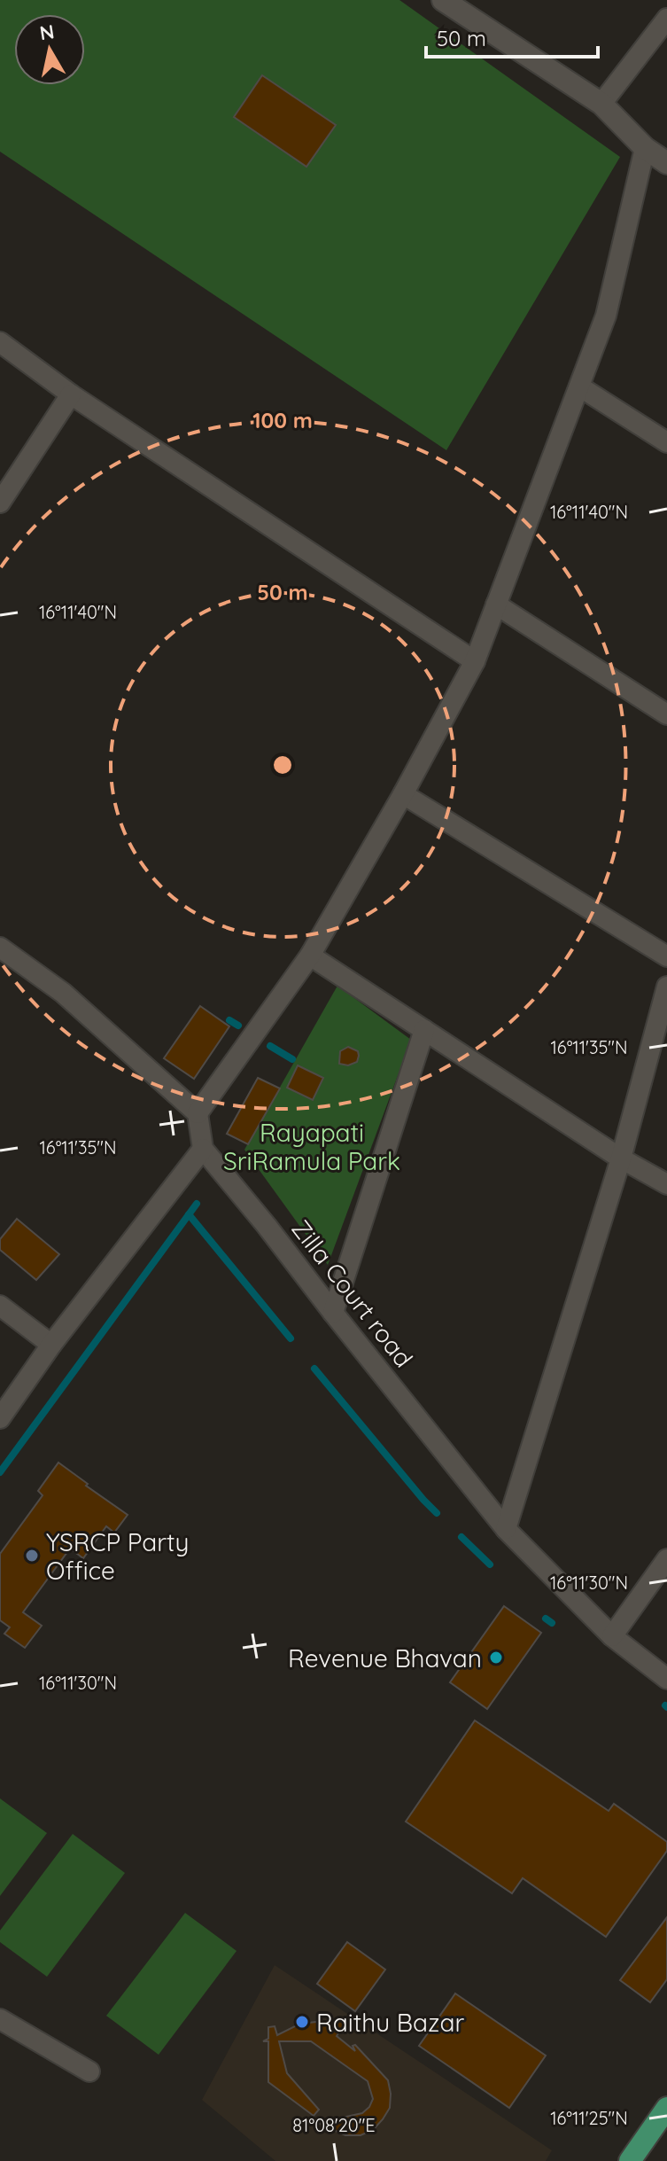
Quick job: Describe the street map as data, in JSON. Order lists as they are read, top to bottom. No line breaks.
{"streets":{"street":["Zilla Court road"]},"parks":["Rayapati SriRamula Park"],"places":["YSRCP Party Office","Revenue Bhavan","Raithu Bazar"],"scale_bar":"50 m","north":"top","coordinates":["16°11'40\"N","16°11'35\"N","16°11'30\"N","16°11'25\"N","81°08'20\"E"],"rings":["100 m","50 m"]}
